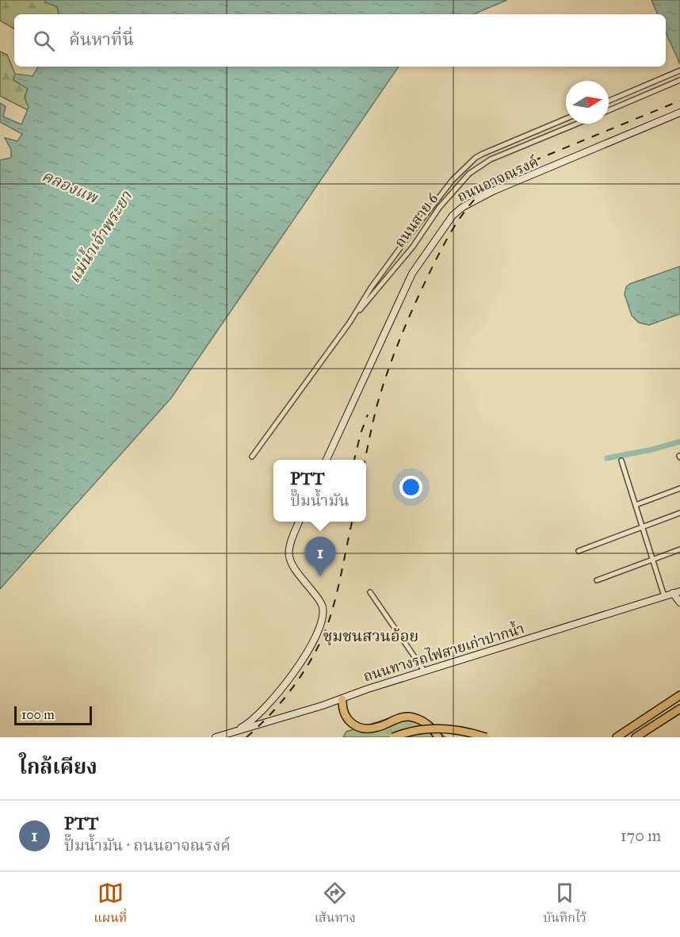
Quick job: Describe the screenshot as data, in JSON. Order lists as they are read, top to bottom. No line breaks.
{"streets":{"street":["ถนนอาจณรงค์","ถนนสาย 6","ถนนทางรถไฟสายเก่าปากน้ำ"]},"districts":["ชุมชนสวนอ้อย"],"water":["คลองแพ","แม่น้ำเจ้าพระยา"],"scale_bar":"100 m","north":"right","page":{"search":"ค้นหาที่นี่","popup":["PTT","ปั๊มน้ำมัน"],"pins":"1","scale":"100 m","heading":"ใกล้เคียง","list":[{"mark":"1","name":"PTT","note":"ปั๊มน้ำมัน · ถนนอาจณรงค์","value":"170 m"}],"nav":["แผนที่","เส้นทาง","บันทึกไว้"]}}
